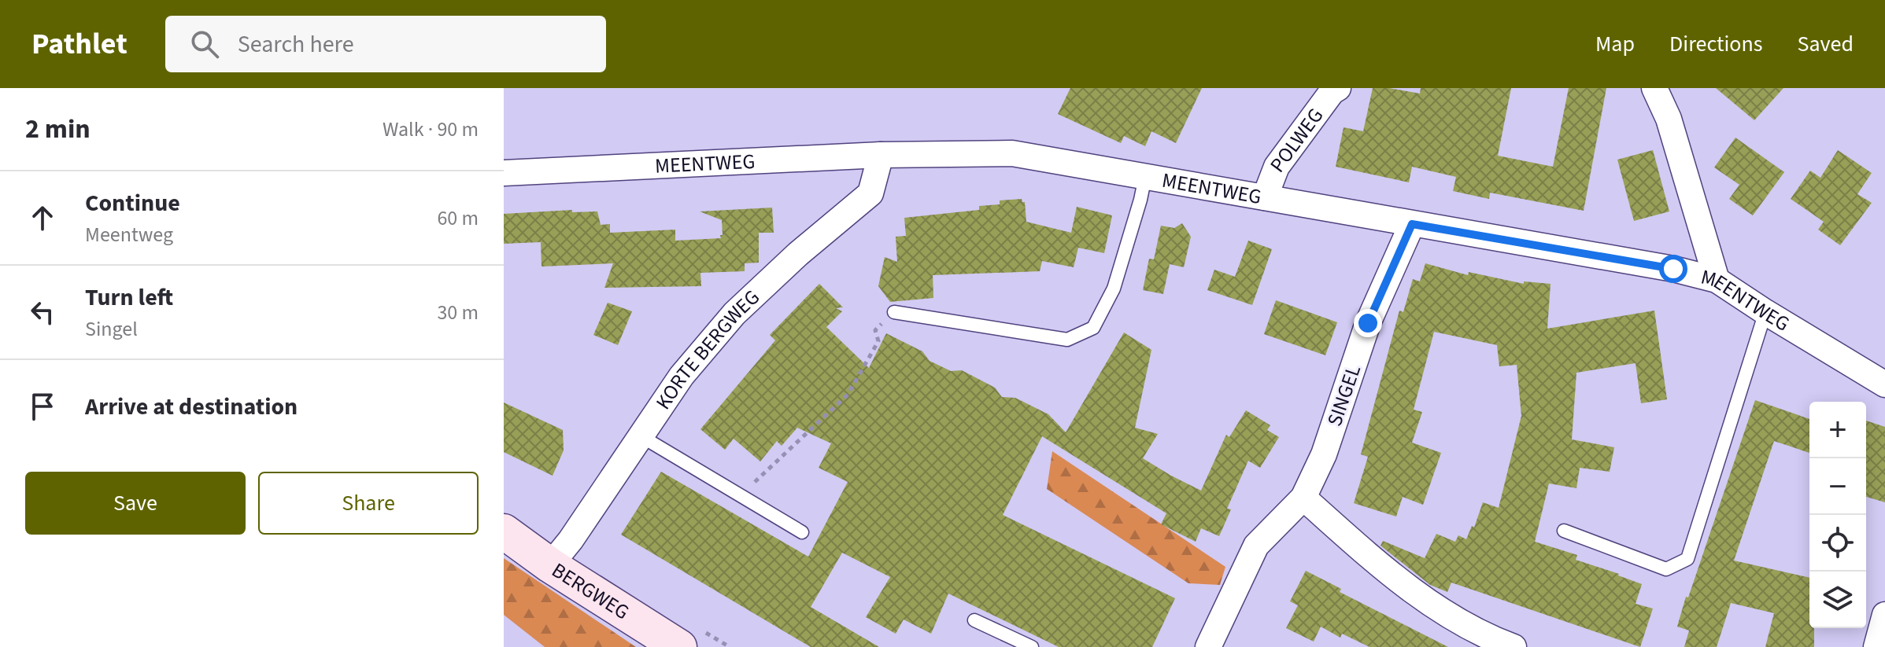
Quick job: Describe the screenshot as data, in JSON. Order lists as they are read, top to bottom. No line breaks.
{"streets":{"street":["POLWEG","MEENTWEG","KORTE BERGWEG","SINGEL","BERGWEG"]},"crossings":[["POLWEG","MEENTWEG"],["MEENTWEG","KORTE BERGWEG"],["MEENTWEG","SINGEL"],["KORTE BERGWEG","BERGWEG"]],"page":{"header":"Pathlet","search":"Search here","nav":["Map","Directions","Saved"],"heading":["2 min","Walk · 90 m"],"list":[["Continue","Meentweg","60 m"],["Turn left","Singel","30 m"],"Arrive at destination"],"map_buttons":["+","−"],"buttons":["Save","Share"]}}
